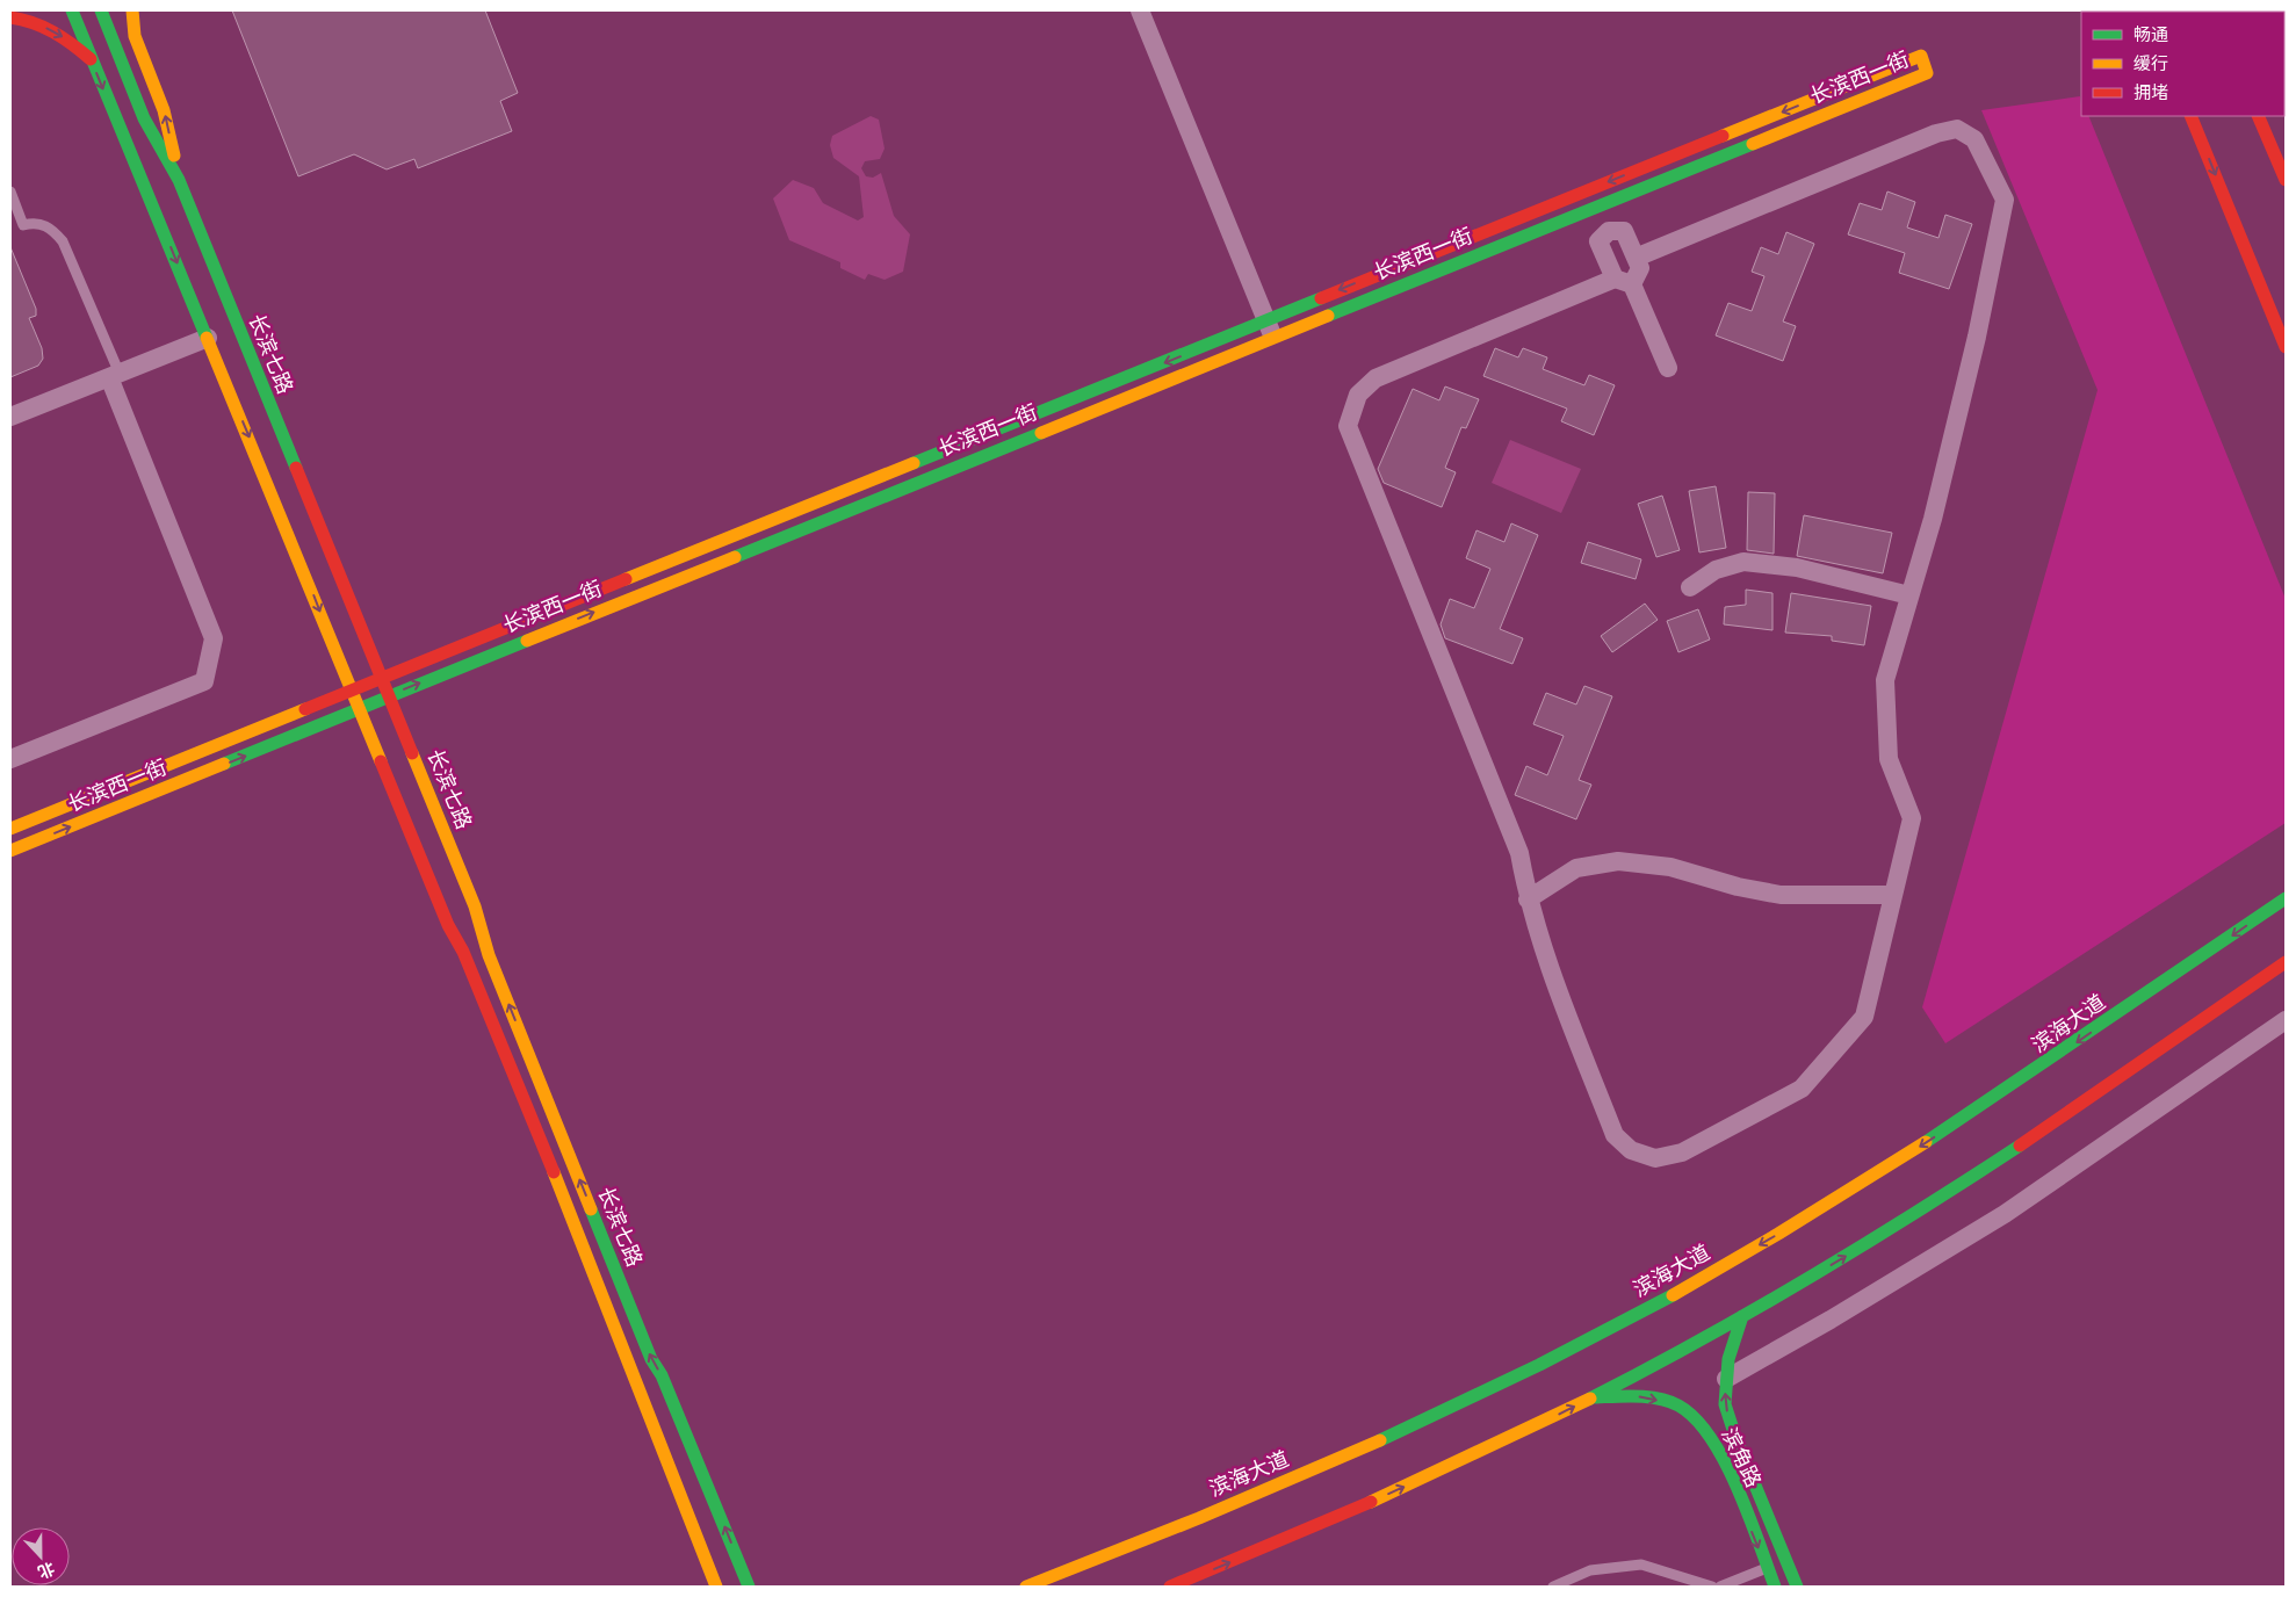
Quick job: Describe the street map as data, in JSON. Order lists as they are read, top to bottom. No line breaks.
{"streets":{"main road":["长滨西一街","长滨七路","滨海大道","滨角路"]},"crossings":[["长滨西一街","长滨七路"]],"legend":["畅通","缓行","拥堵"],"north":"bottom"}
